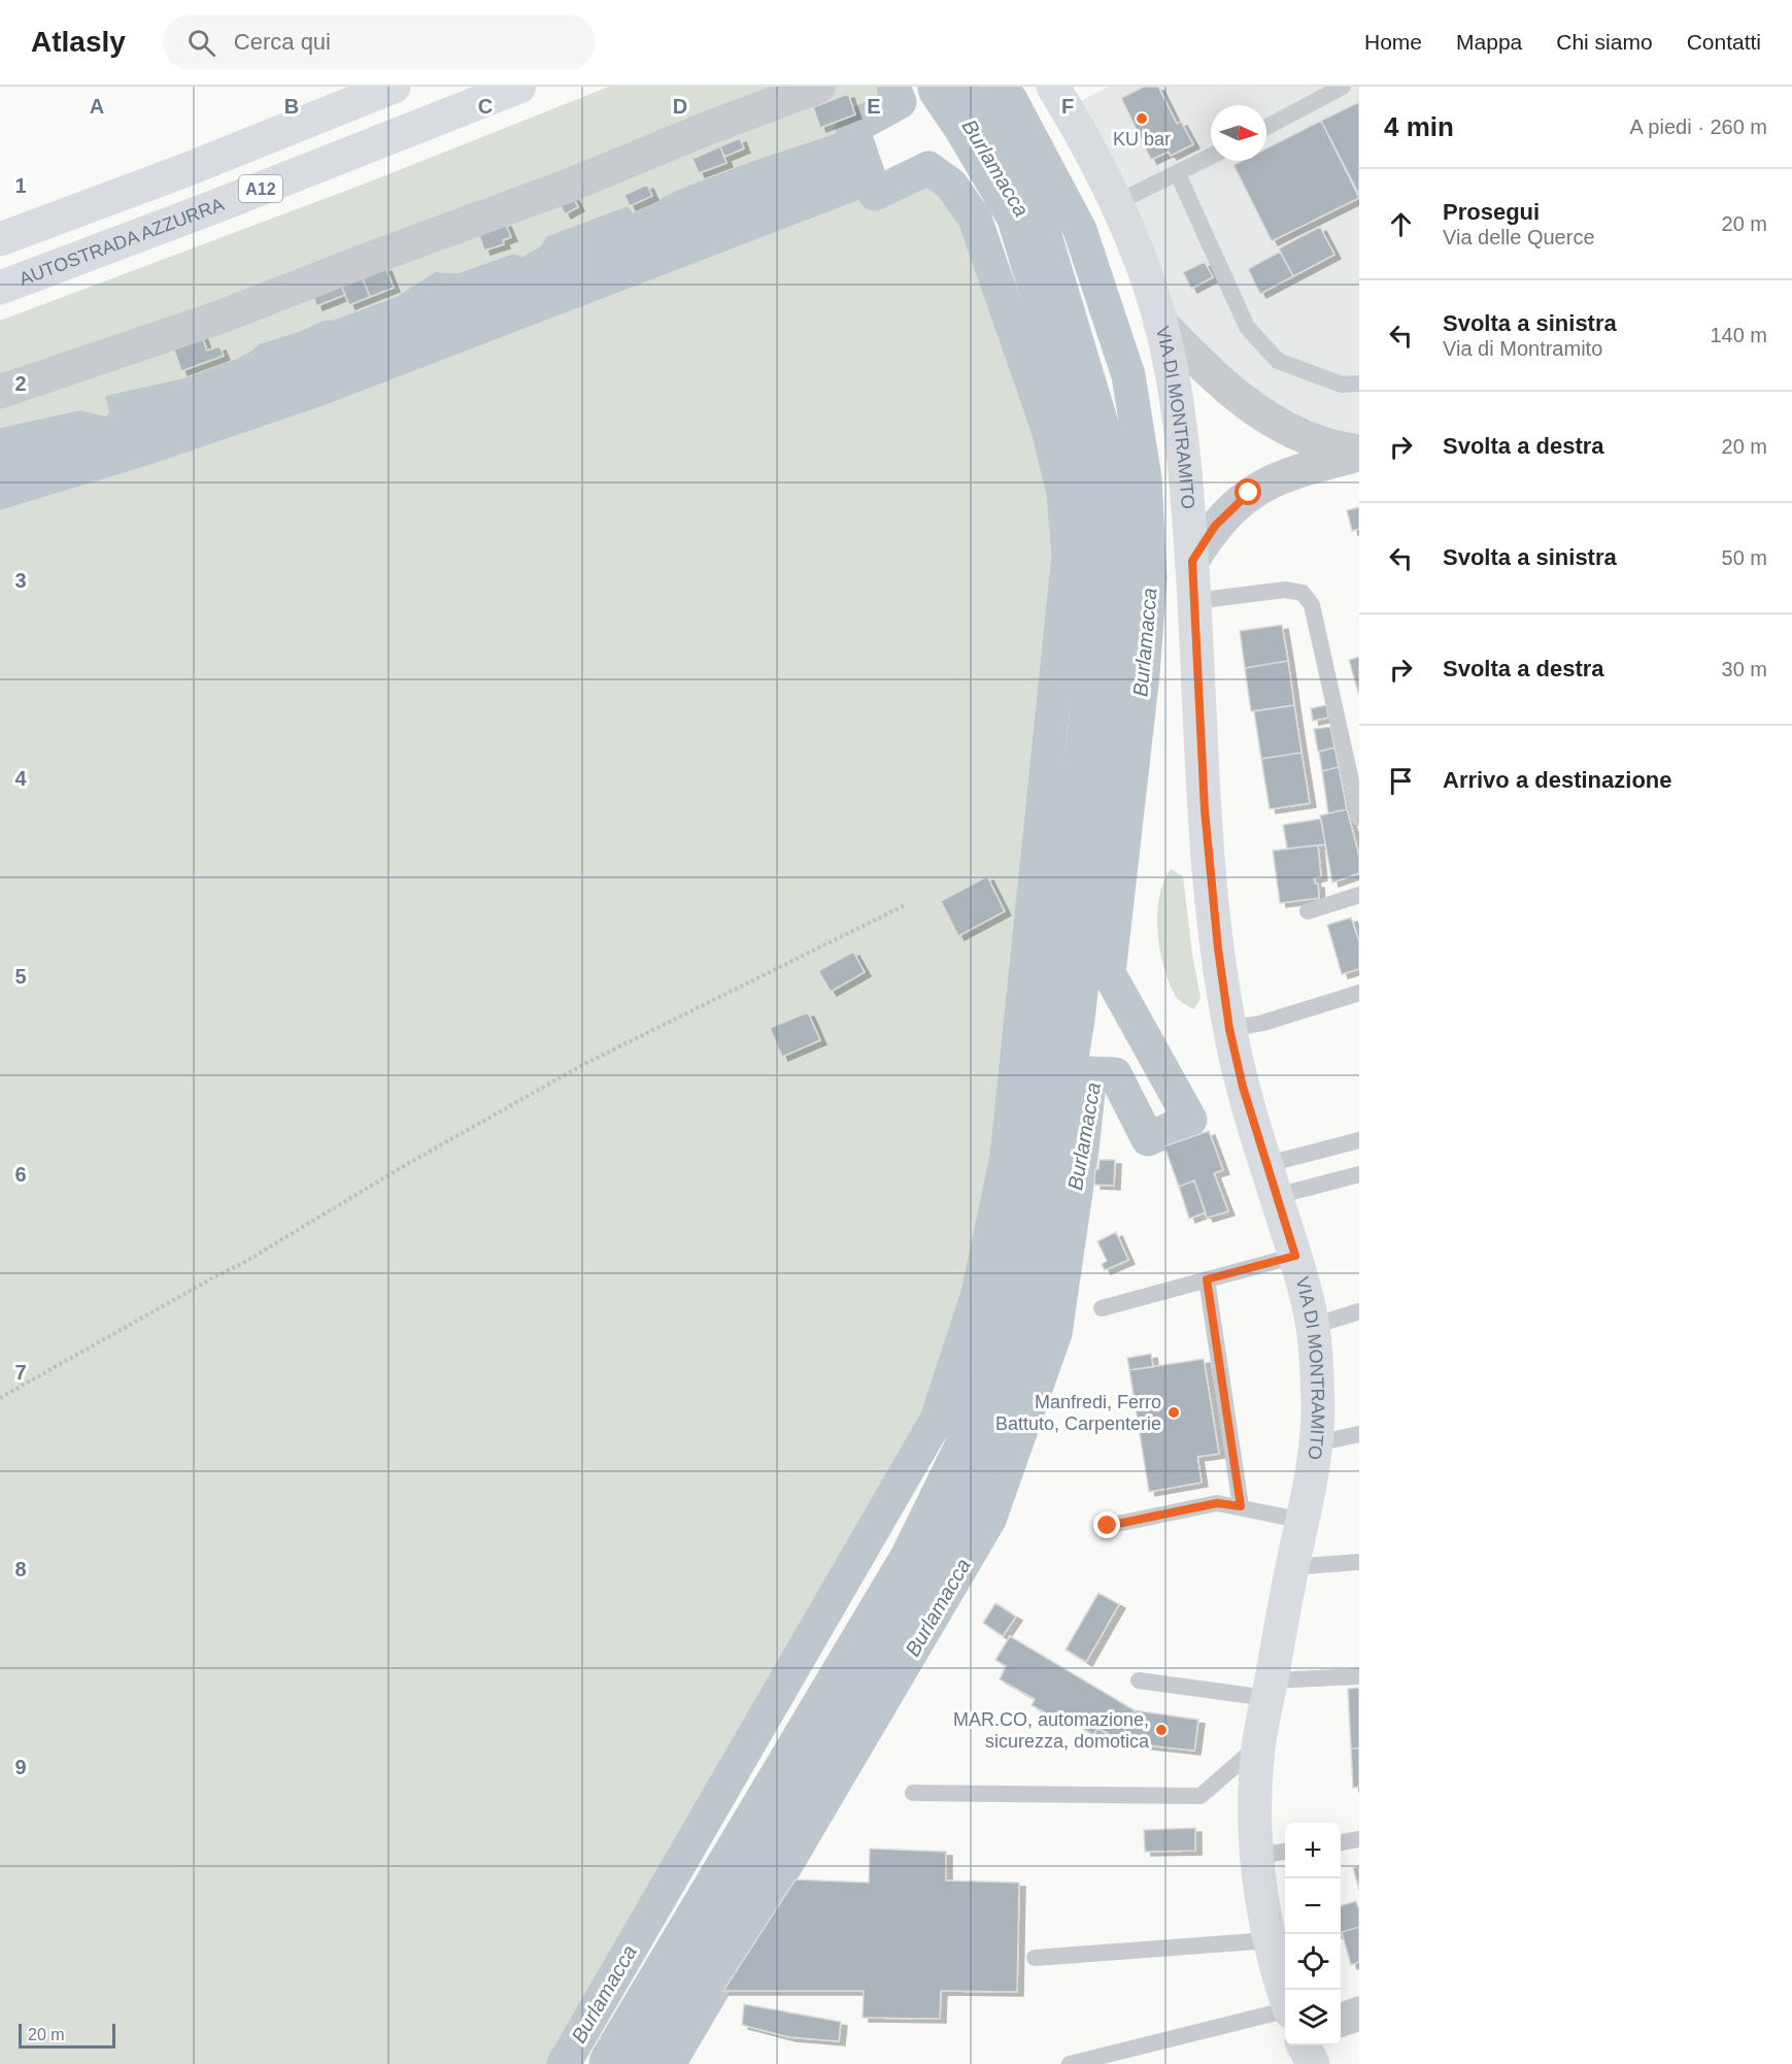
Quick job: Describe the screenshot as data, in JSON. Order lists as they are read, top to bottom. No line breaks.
{"streets":{"main road":["A12","AUTOSTRADA AZZURRA","VIA DI MONTRAMITO"]},"water":["Burlamacca"],"places":["KU bar","Manfredi, Ferro Battuto, Carpenterie","MAR.CO, automazione, sicurezza, domotica"],"scale_bar":"20 m","north":"right","page":{"header":"Atlasly","search":"Cerca qui","nav":["Home","Mappa","Chi siamo","Contatti"],"heading":["4 min","A piedi · 260 m"],"list":[["Prosegui","Via delle Querce","20 m"],["Svolta a sinistra","Via di Montramito","140 m"],["Svolta a destra","20 m"],["Svolta a sinistra","50 m"],["Svolta a destra","30 m"],"Arrivo a destinazione"],"map_buttons":["+","−"],"scale":"20 m"},"grid":{"columns":["A","B","C","D","E","F"],"rows":["1","2","3","4","5","6","7","8","9"]}}
